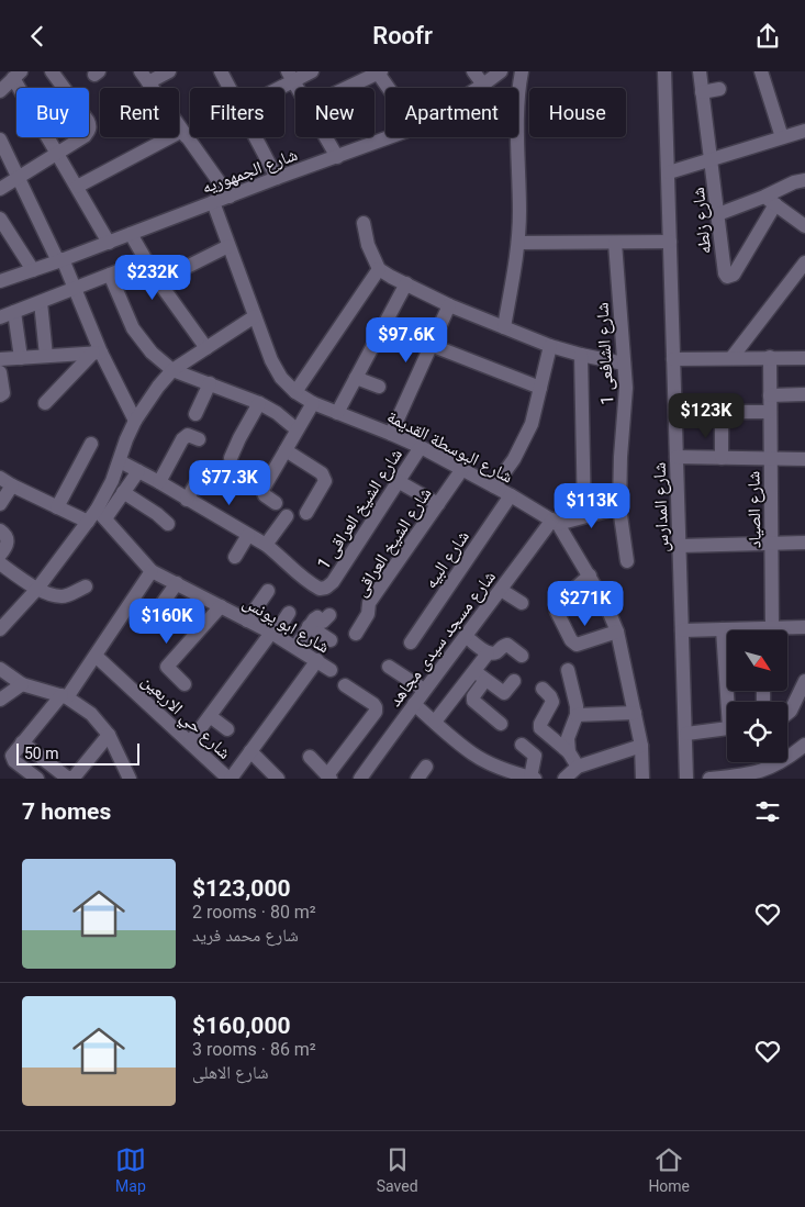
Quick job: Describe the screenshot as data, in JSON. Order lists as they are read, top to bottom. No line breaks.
{"streets":{"street":["شارع الجمهوريه","شارع زلطه","شارع الشافعى 1","شارع البوسطة القديمة","شارع المدارس","شارع الشيخ العراقى 1","شارع الصياد","شارع الشيخ العراقى","شارع البيه","شارع ابو يونس","شارع مسجد سيدى مجاهد","شارع حي الاربعين"]},"crossings":[["شارع الجمهوريه","شارع البوسطة القديمة"],["شارع البوسطة القديمة","شارع الشيخ العراقى 1"],["شارع البوسطة القديمة","شارع الشيخ العراقى"],["شارع البوسطة القديمة","شارع البيه"],["شارع البوسطة القديمة","شارع مسجد سيدى مجاهد"]],"scale_bar":"50 m","north":"bottom right","page":{"header":"Roofr","chip":["Buy","Rent","Filters","New","Apartment","House"],"price":["$232K","$97.6K","$123K","$77.3K","$113K","$271K","$160K"],"scale":"50 m","heading":"7 homes","list":[{"name":"$123,000","note":"2 rooms · 80 m² · شارع محمد فريد"},{"name":"$160,000","note":"3 rooms · 86 m² · شارع الاهلى"}],"tabs":["Map","Saved","Home"]}}
